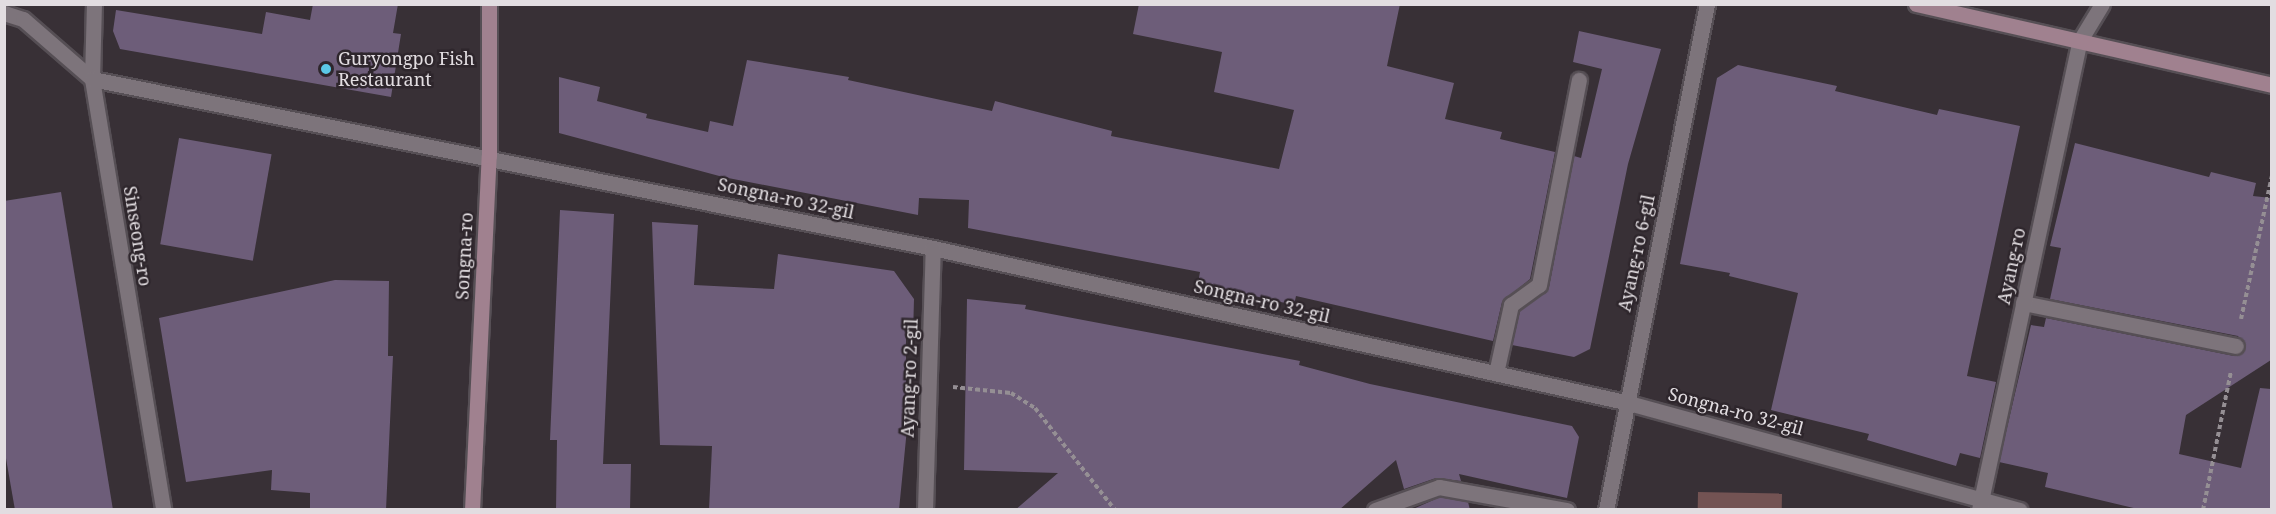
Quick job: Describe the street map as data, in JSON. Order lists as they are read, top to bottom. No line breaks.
{"streets":{"main road":["Songna-ro"],"street":["Songna-ro 32-gil","Sinseong-ro","Ayang-ro 6-gil","Ayang-ro","Ayang-ro 2-gil"]},"crossings":[["Songna-ro 32-gil","Sinseong-ro"],["Songna-ro 32-gil","Ayang-ro 6-gil"],["Songna-ro 32-gil","Songna-ro"],["Songna-ro 32-gil","Ayang-ro"],["Songna-ro 32-gil","Ayang-ro 2-gil"]],"places":["Guryongpo Fish Restaurant"]}
